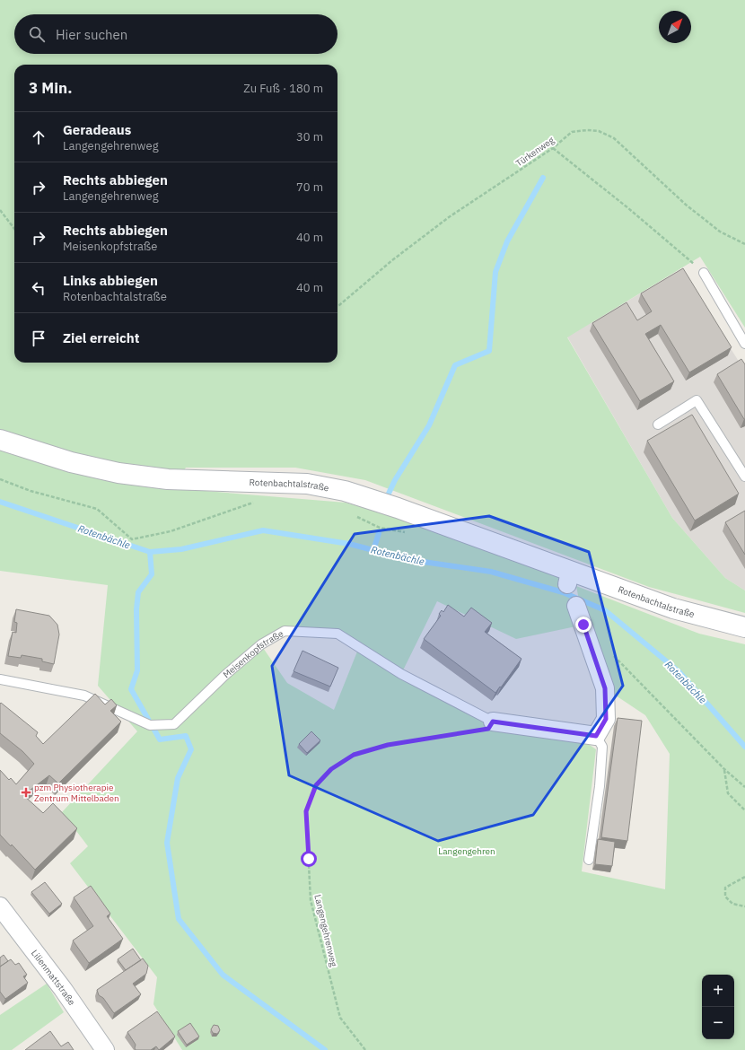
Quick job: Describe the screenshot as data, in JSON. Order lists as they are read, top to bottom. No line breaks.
{"streets":{"main road":["Rotenbachtalstraße"],"street":["Meisenkopfstraße","Lilienmattstraße"],"path":["Türkenweg","Langengehrenweg"]},"crossings":[["Meisenkopfstraße","Langengehrenweg"]],"water":["Rotenbächle"],"parks":["Langengehren"],"places":{"health":["pzm Physiotherapie Zentrum Mittelbaden"]},"north":"top right","page":{"search":"Hier suchen","heading":["3 Min.","Zu Fuß · 180 m"],"list":[["Geradeaus","Langengehrenweg","30 m"],["Rechts abbiegen","Langengehrenweg","70 m"],["Rechts abbiegen","Meisenkopfstraße","40 m"],["Links abbiegen","Rotenbachtalstraße","40 m"],"Ziel erreicht"],"map_buttons":["+","−"]}}
